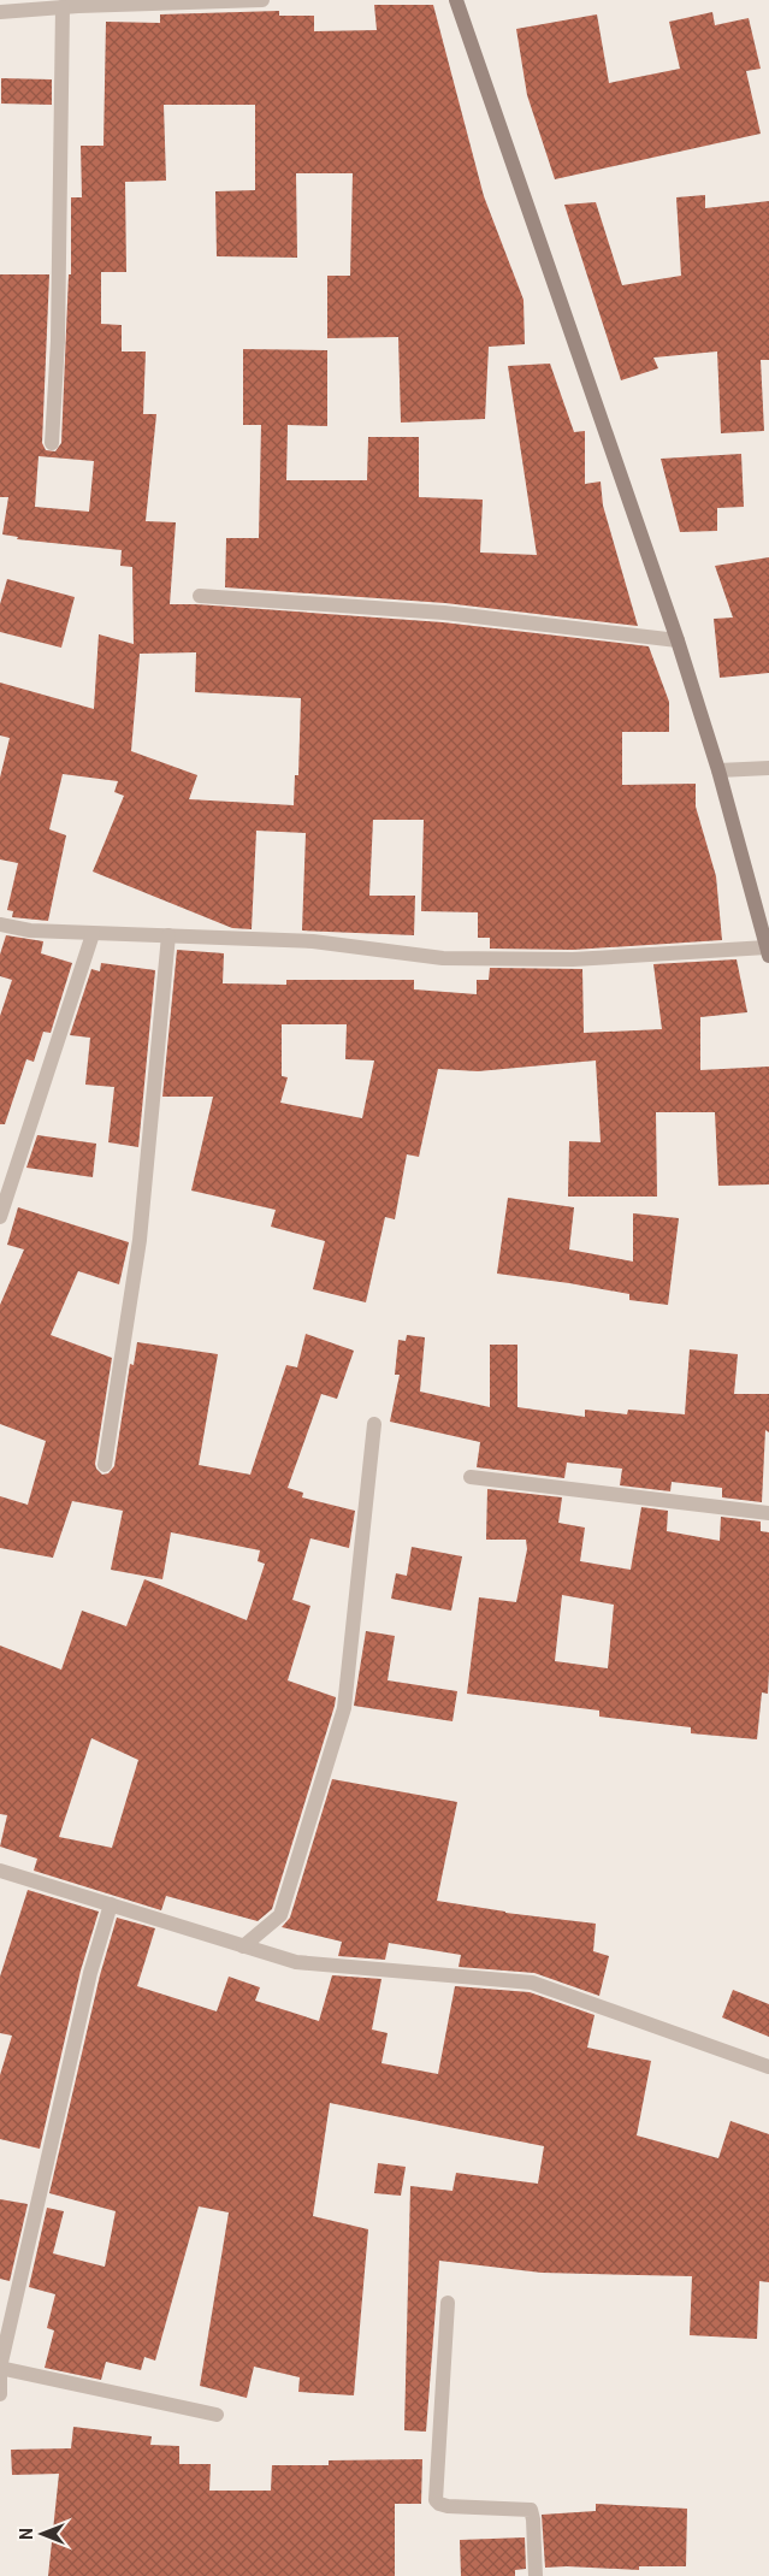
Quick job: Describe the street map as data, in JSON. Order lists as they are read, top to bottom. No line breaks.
{"north":"left"}
